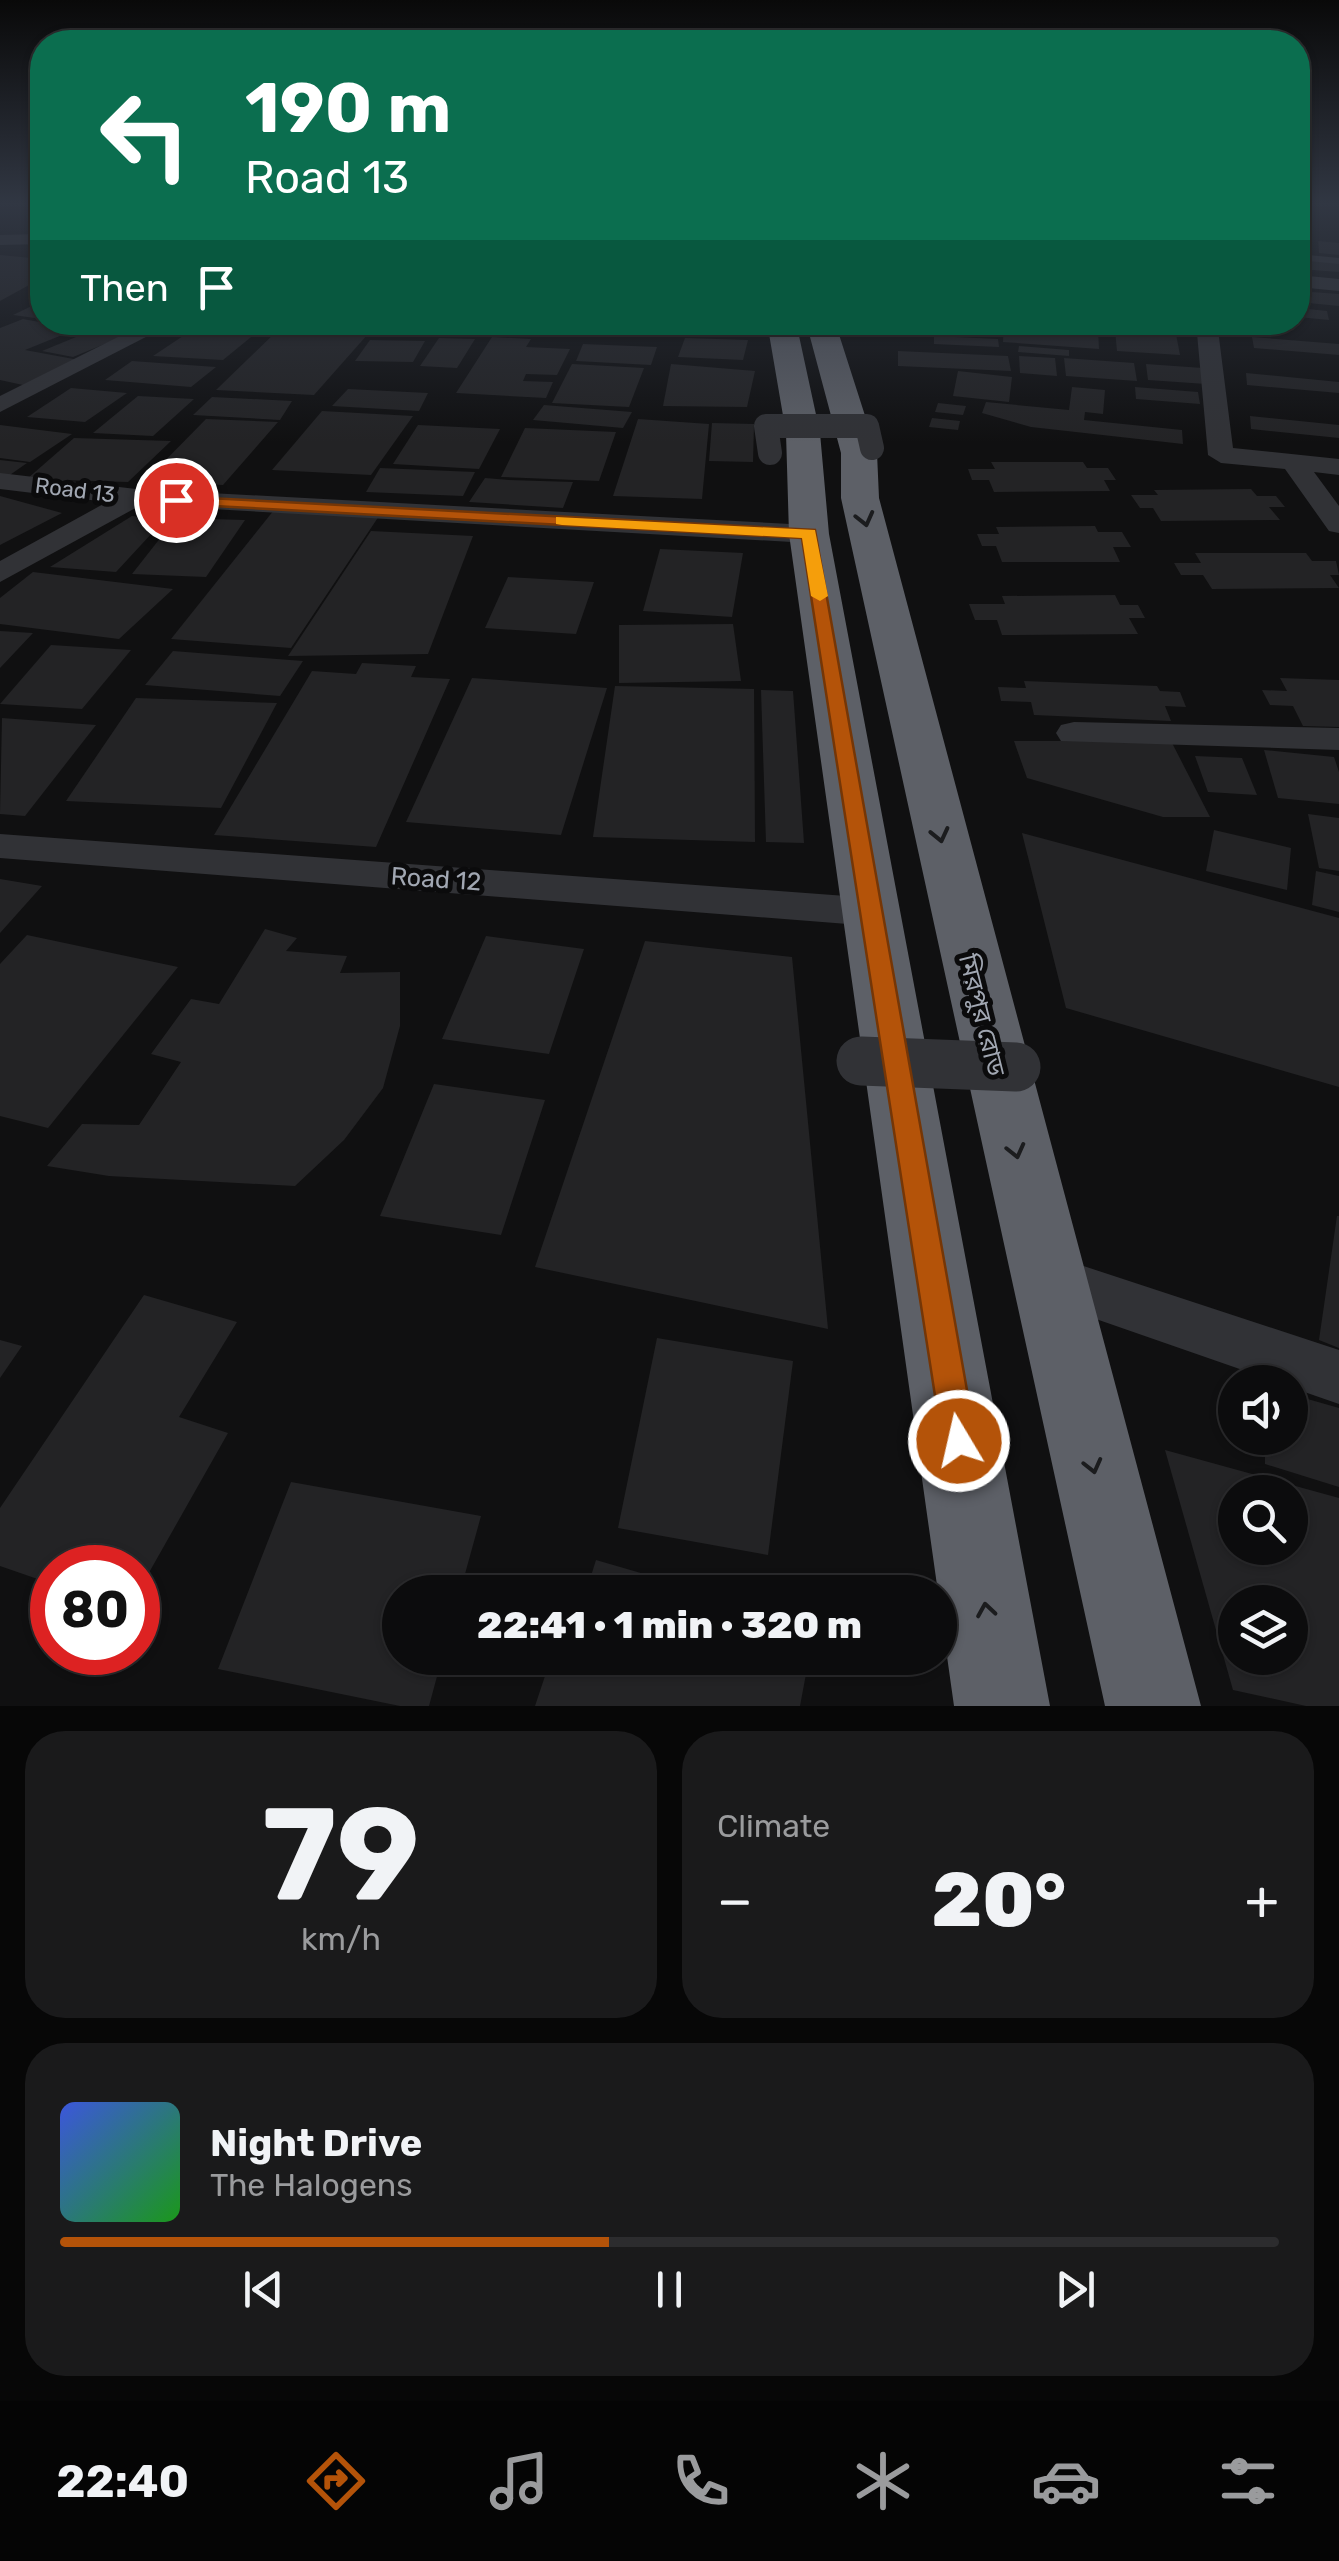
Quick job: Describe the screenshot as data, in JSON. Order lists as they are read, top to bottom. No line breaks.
{"streets":{"highway":["মিরপুর রোড"],"street":["Road 13","Road 12"]},"page":{"turn":["190 m","Road 13"],"then":"Then","limit":"80","trip":"22:41 · 1 min · 320 m","tile":[["79","km/h"],"Climate"],"heat":["−","20°","+"],"song":["Night Drive","The Halogens"],"tabs":"22:40"}}
